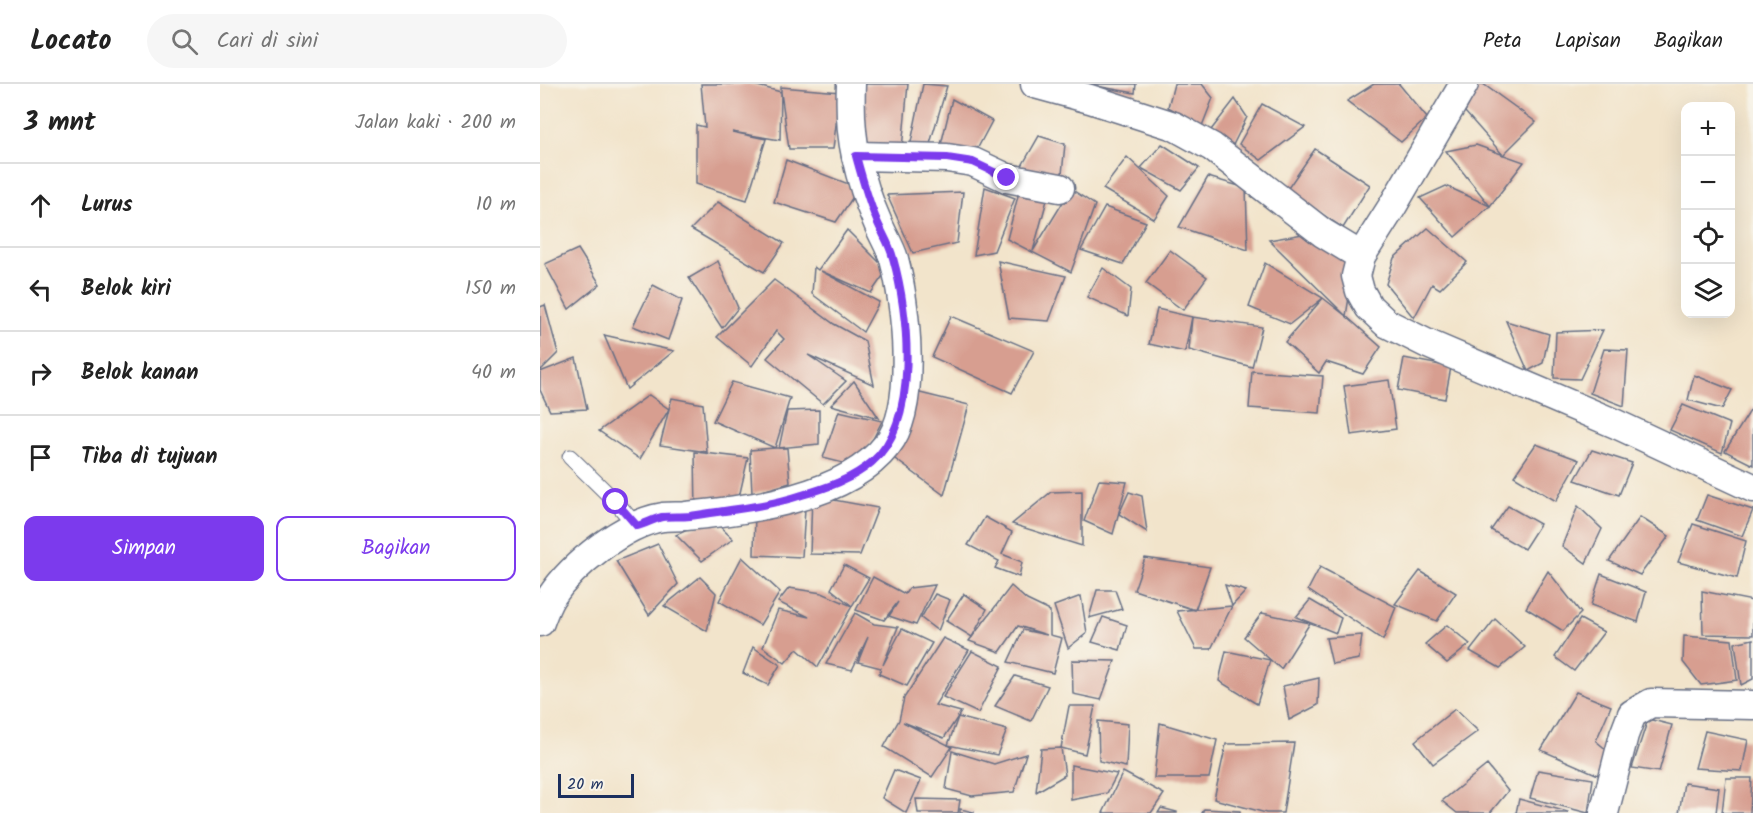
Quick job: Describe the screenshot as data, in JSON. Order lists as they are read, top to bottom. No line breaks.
{"scale_bar":"20 m","page":{"header":"Locato","search":"Cari di sini","nav":["Peta","Lapisan","Bagikan"],"heading":["3 mnt","Jalan kaki · 200 m"],"map_buttons":["+","−"],"list":[["Lurus","10 m"],["Belok kiri","150 m"],["Belok kanan","40 m"],"Tiba di tujuan"],"buttons":["Simpan","Bagikan"],"scale":"20 m"}}
